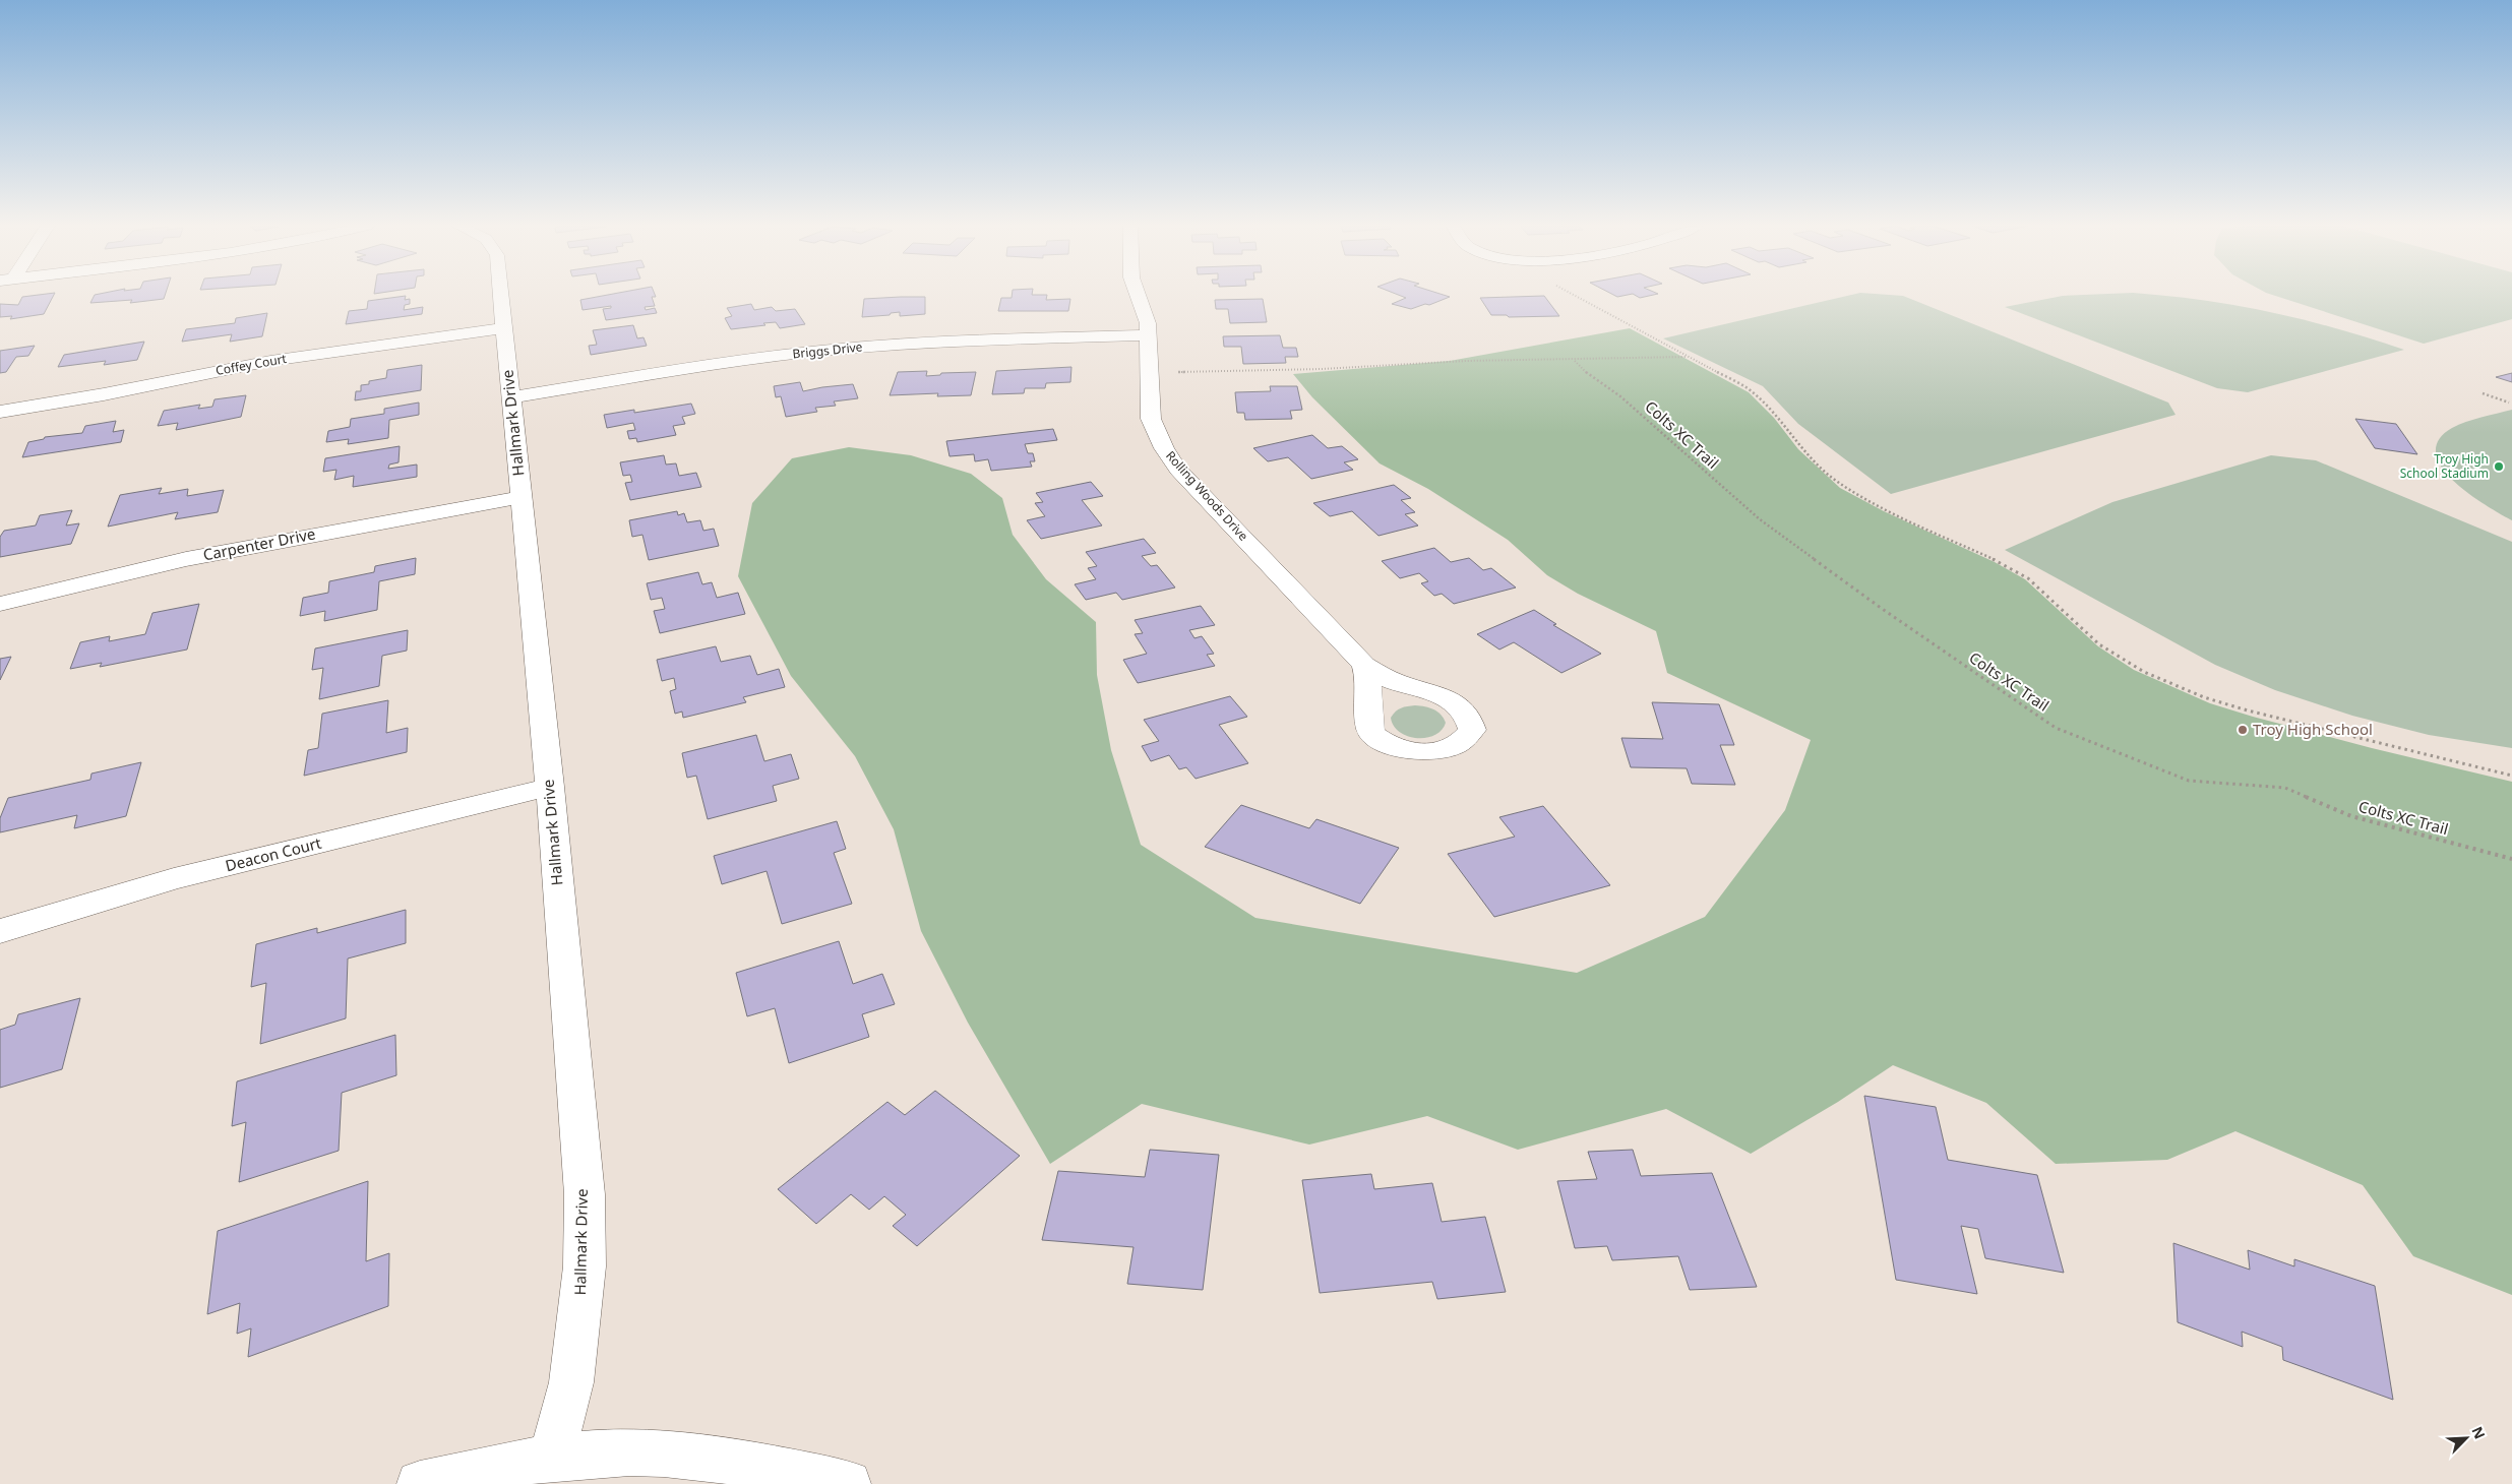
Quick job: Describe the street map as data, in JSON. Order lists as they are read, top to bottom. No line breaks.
{"streets":{"street":["Briggs Drive","Coffey Court","Hallmark Drive","Rolling Woods Drive","Carpenter Drive","Deacon Court"],"path":["Colts XC Trail"]},"crossings":[["Briggs Drive","Hallmark Drive"],["Briggs Drive","Rolling Woods Drive"],["Coffey Court","Hallmark Drive"],["Hallmark Drive","Carpenter Drive"],["Hallmark Drive","Deacon Court"]],"places":["Troy High School Stadium","Troy High School"],"north":"top right"}
